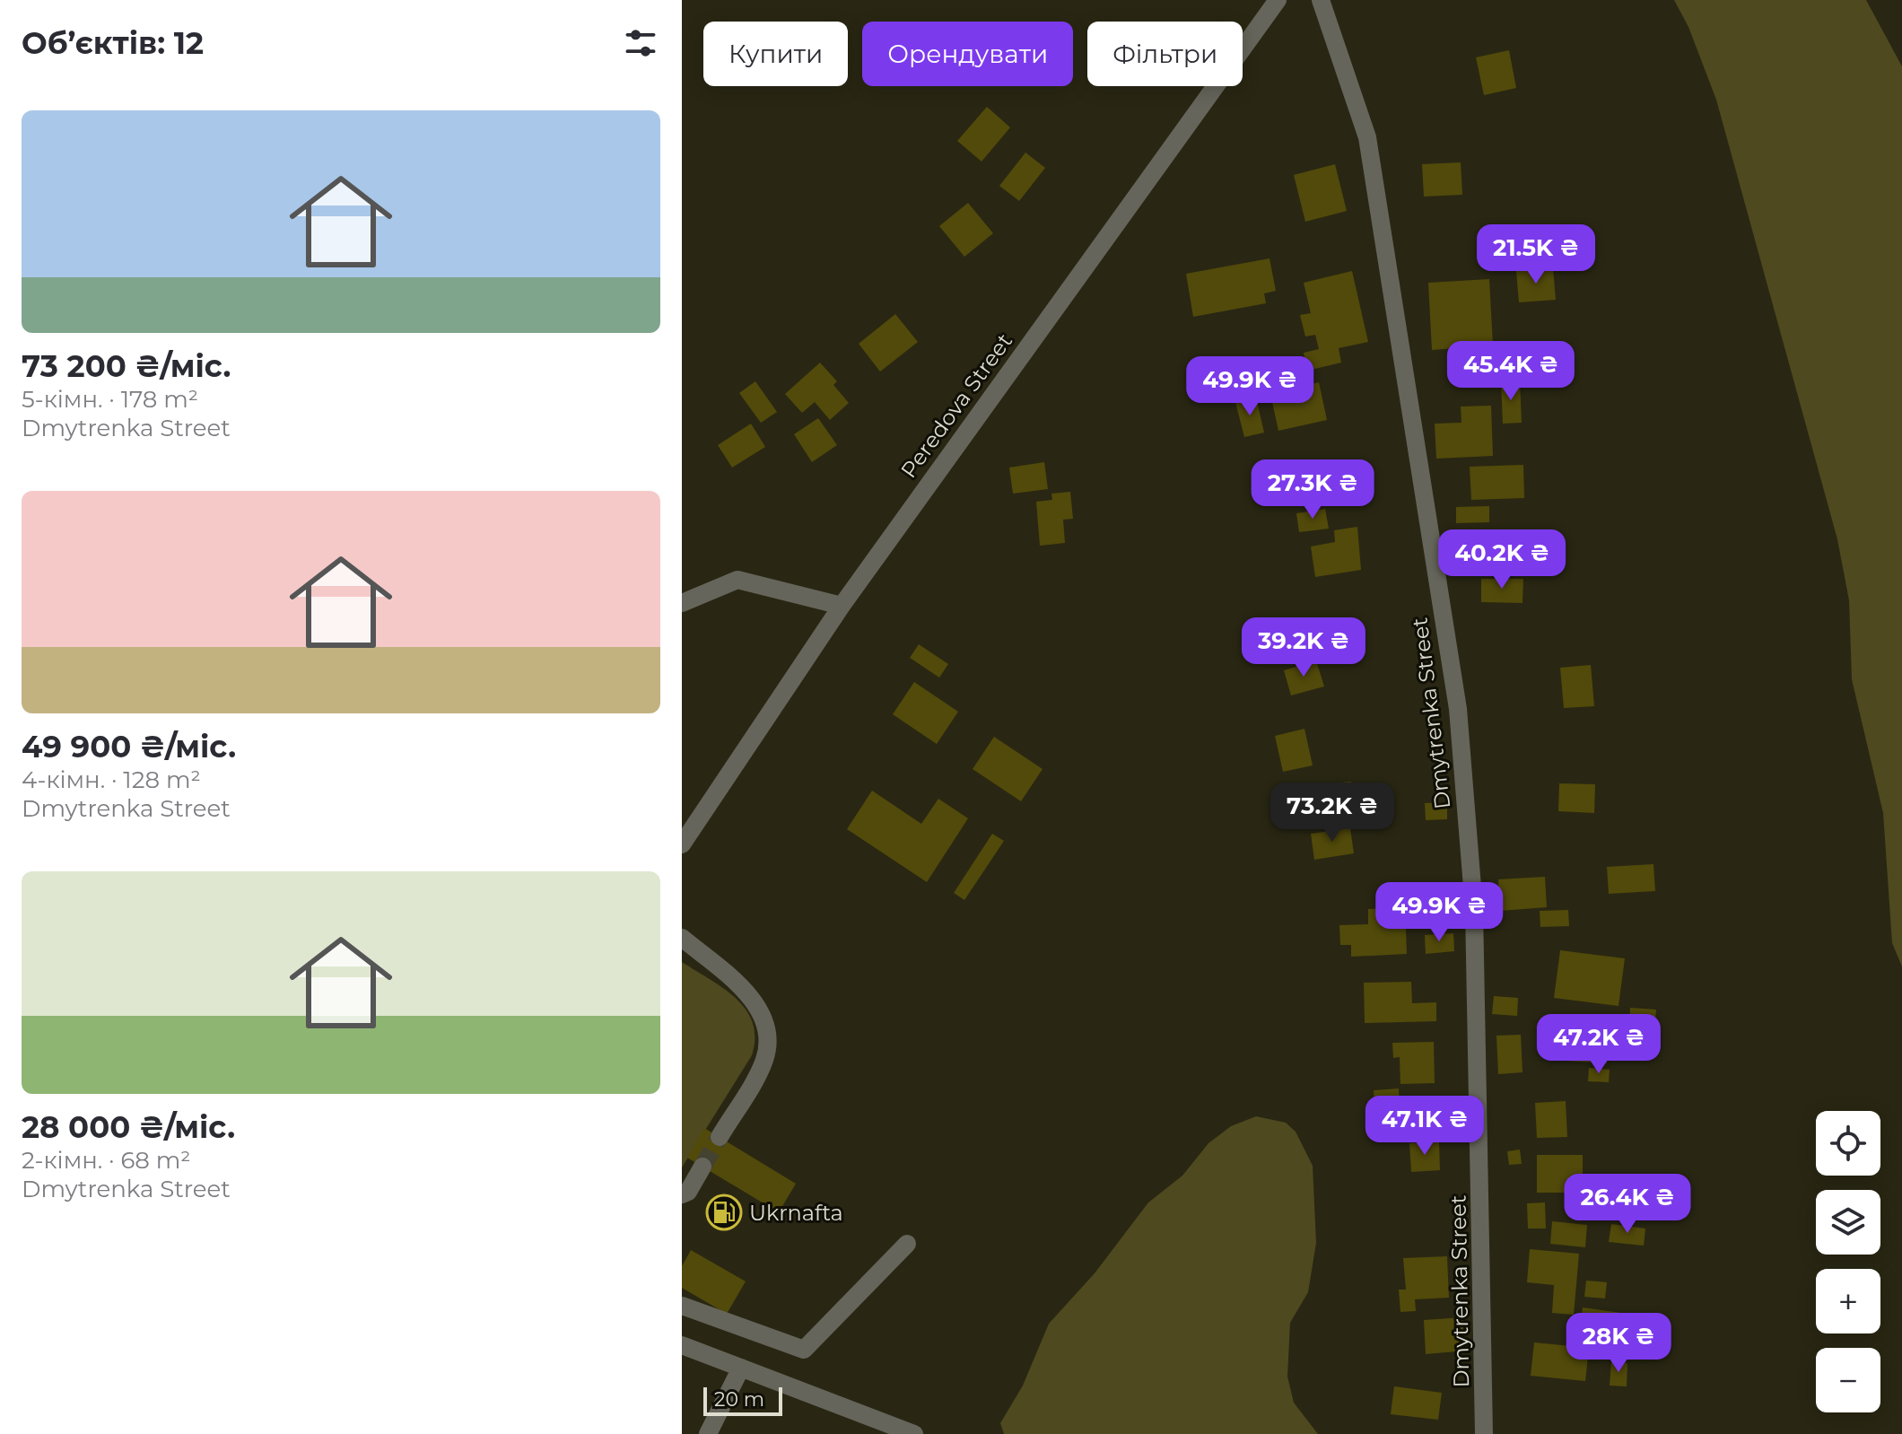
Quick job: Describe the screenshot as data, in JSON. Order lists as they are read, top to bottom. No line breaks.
{"streets":{"street":["Peredova Street","Dmytrenka Street"]},"places":{"fuel station":["Ukrnafta"]},"scale_bar":"20 m","page":{"heading":"Об’єктів: 12","chip":["Купити","Орендувати","Фільтри"],"list":[{"name":"73 200 ₴/міс.","note":"5-кімн. · 178 m² · Dmytrenka Street"},{"name":"49 900 ₴/міс.","note":"4-кімн. · 128 m² · Dmytrenka Street"},{"name":"28 000 ₴/міс.","note":"2-кімн. · 68 m² · Dmytrenka Street"}],"price":["21.5K ₴","45.4K ₴","49.9K ₴","27.3K ₴","40.2K ₴","39.2K ₴","73.2K ₴","49.9K ₴","47.2K ₴","47.1K ₴","26.4K ₴","28K ₴"],"map_buttons":["+","−"],"scale":"20 m"}}
